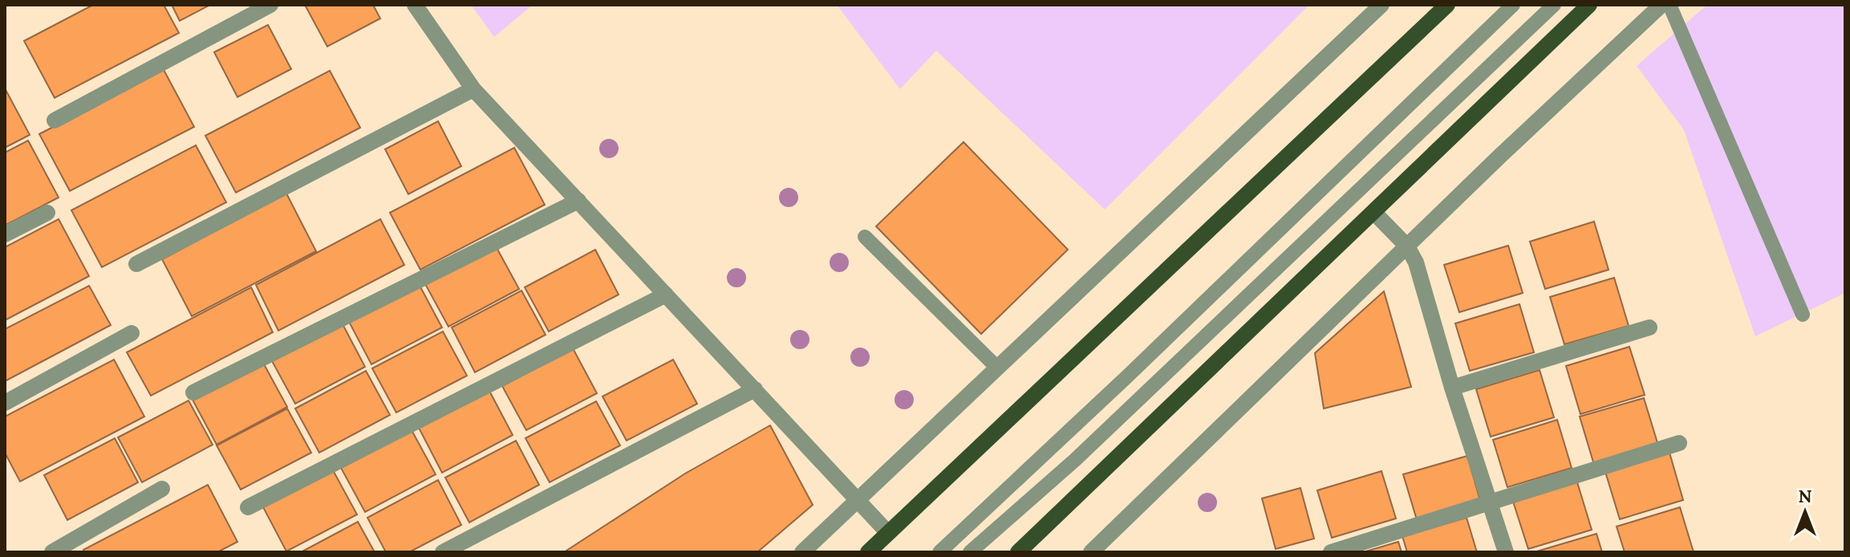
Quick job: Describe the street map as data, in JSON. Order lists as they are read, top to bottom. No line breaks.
{"north":"top"}
